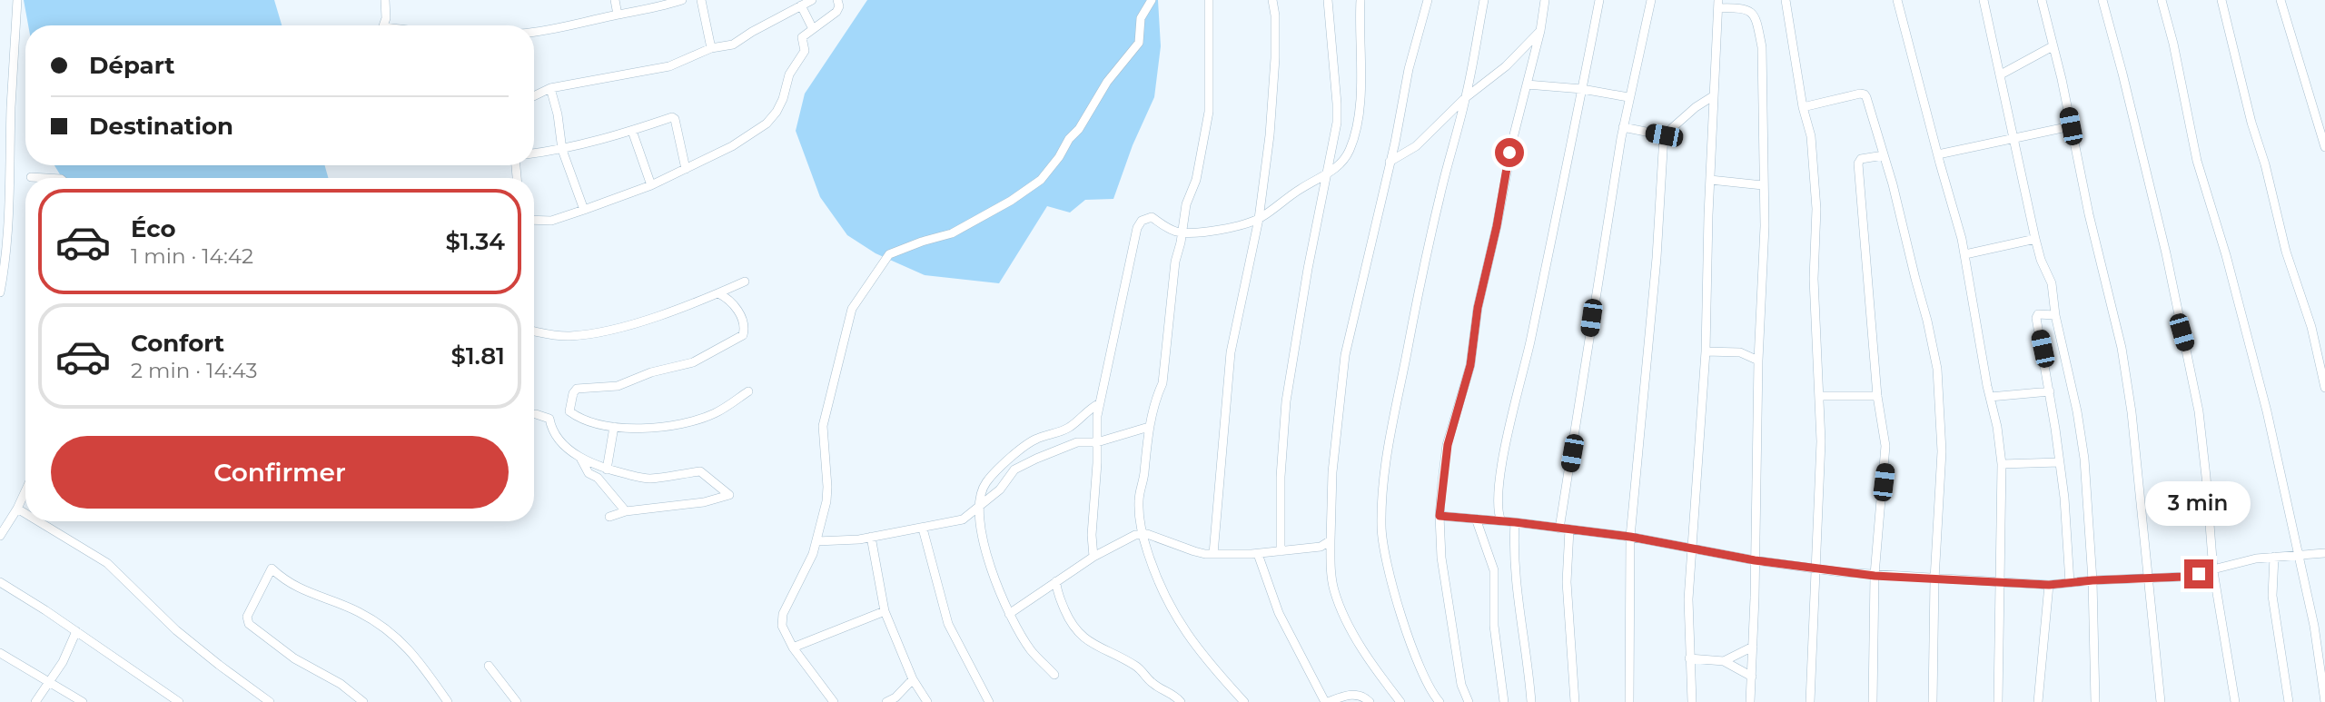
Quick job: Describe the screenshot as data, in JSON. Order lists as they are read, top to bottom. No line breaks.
{"page":{"banner":["Départ","Destination"],"list":[{"name":"Éco","note":"1 min · 14:42","value":"$1.34"},{"name":"Confort","note":"2 min · 14:43","value":"$1.81"}],"buttons":"Confirmer","bubble":"3 min"}}
